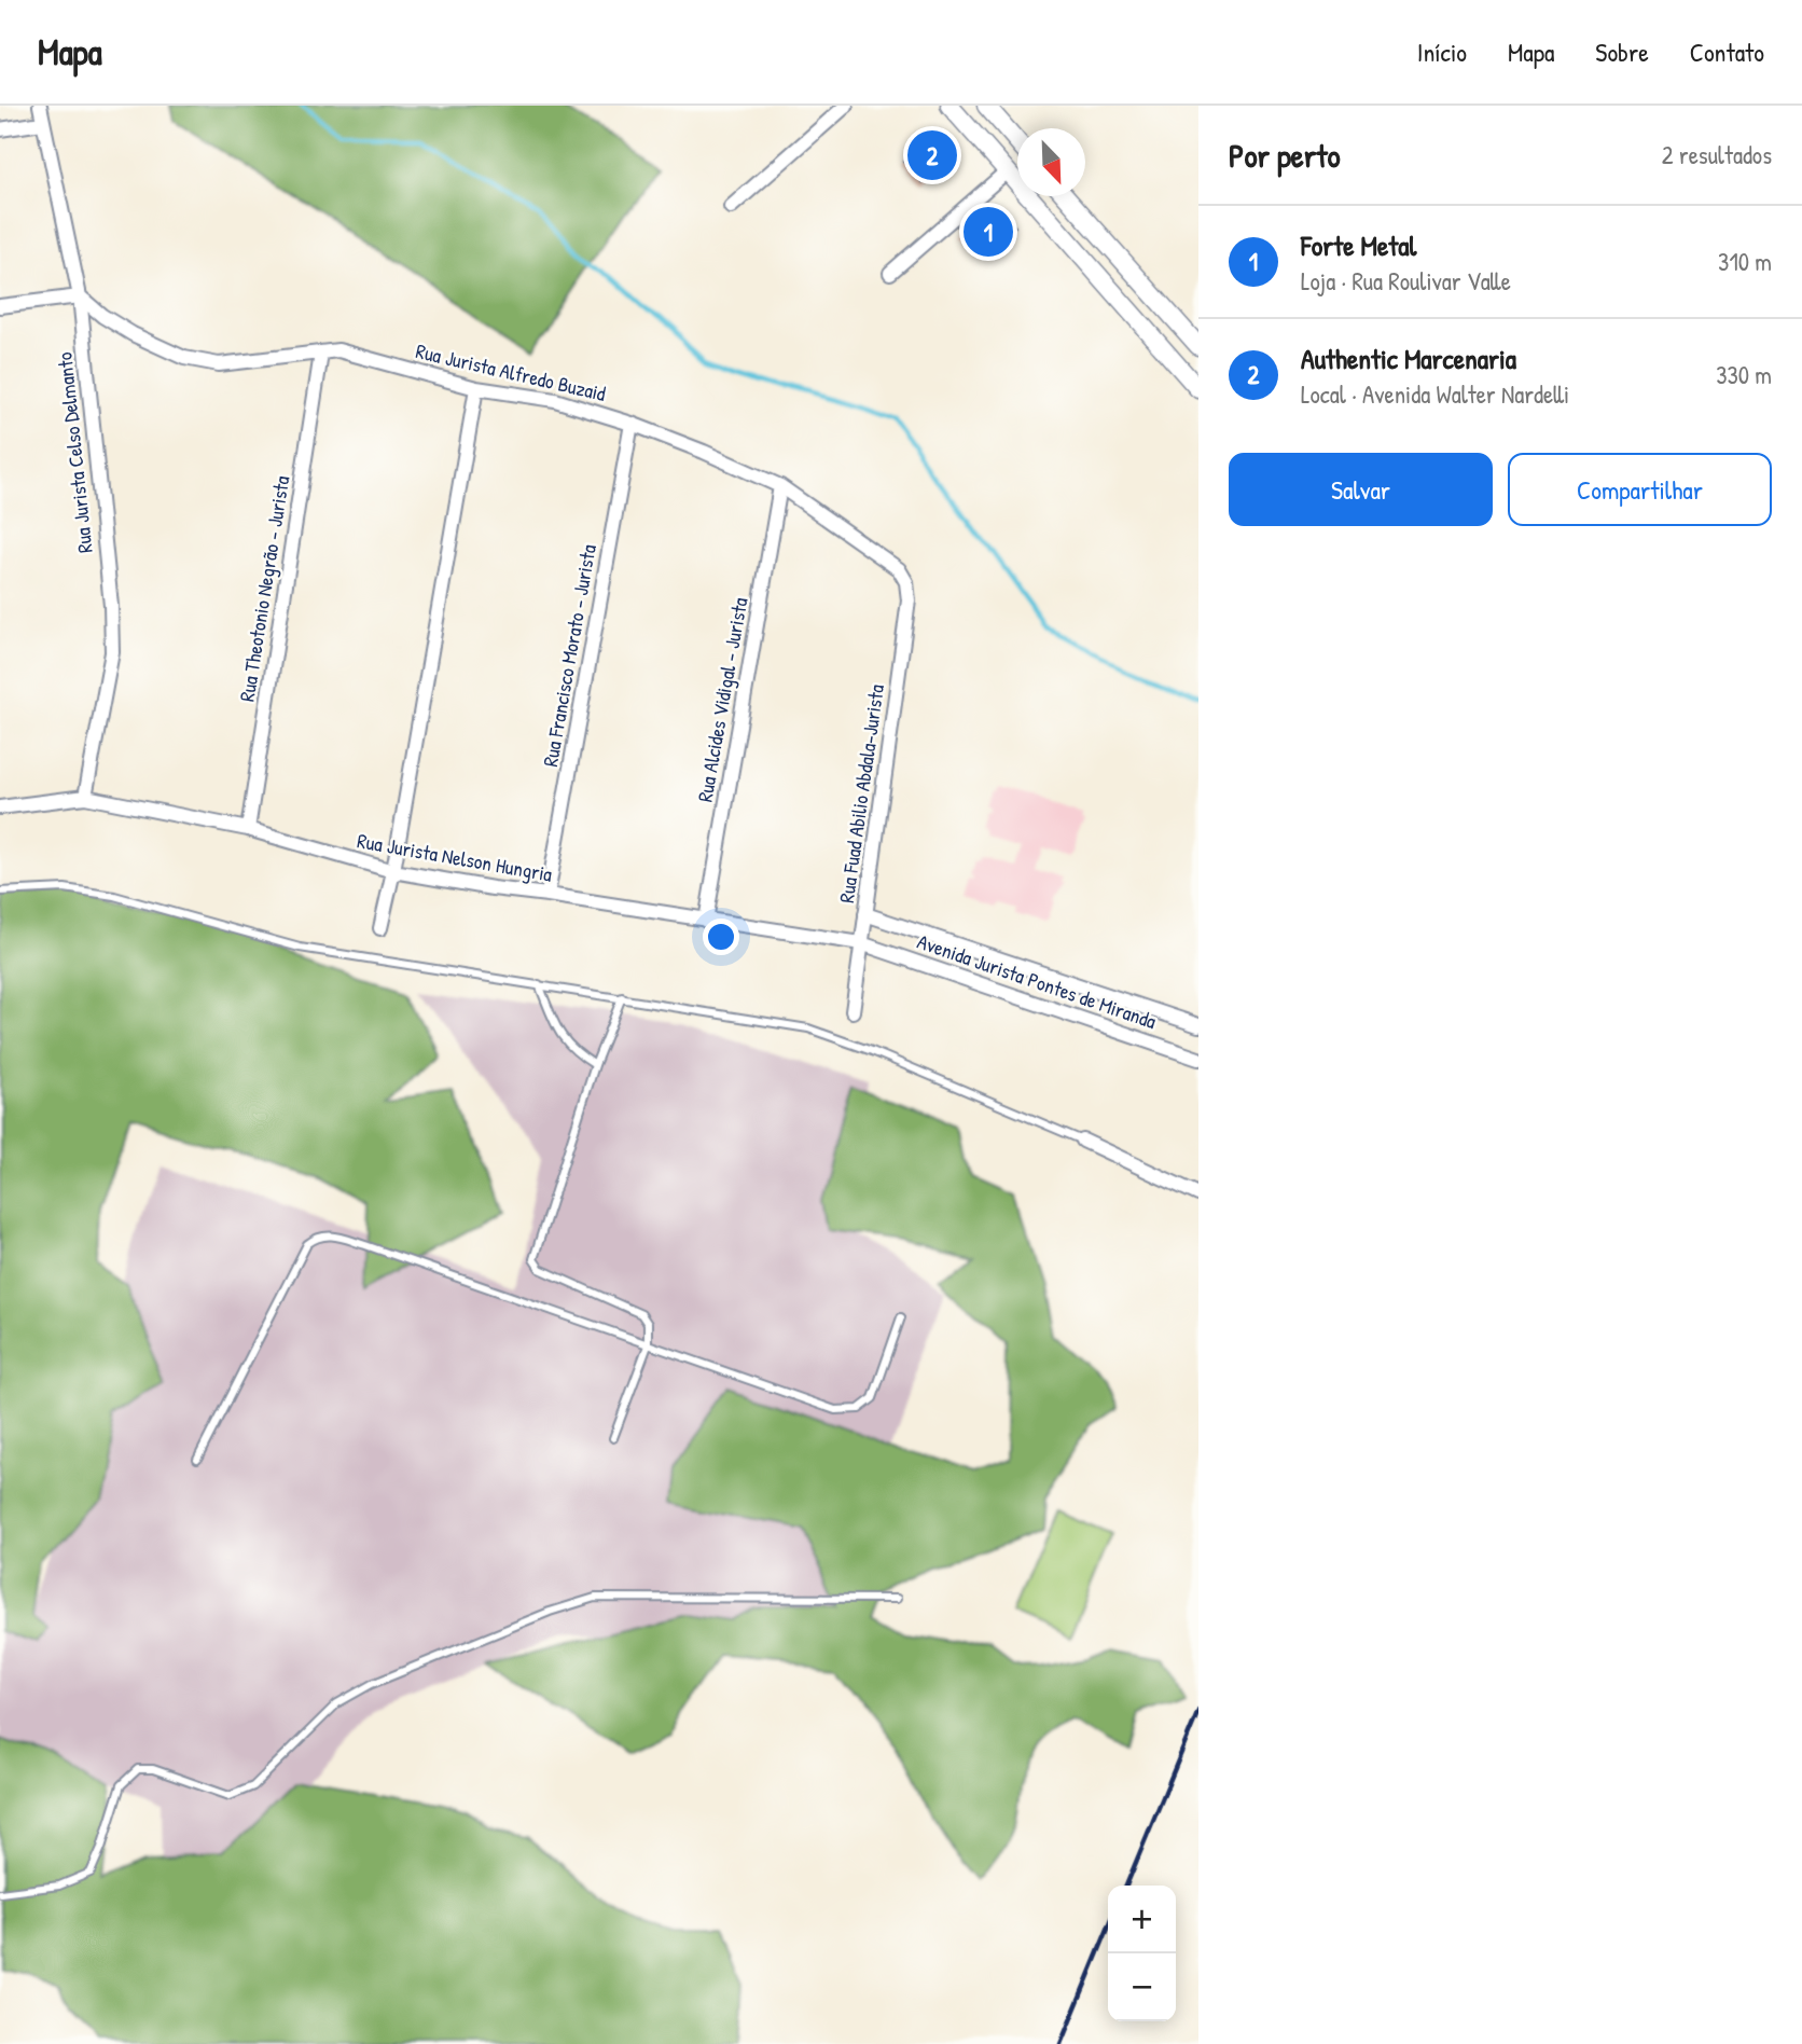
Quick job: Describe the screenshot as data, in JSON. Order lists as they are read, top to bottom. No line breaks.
{"streets":{"street":["Rua Jurista Alfredo Buzaid","Rua Jurista Celso Delmanto","Rua Theotonio Negrão - Jurista","Rua Francisco Morato - Jurista","Rua Alcides Vidigal - Jurista","Rua Fuad Abilio Abdala-Jurista","Rua Jurista Nelson Hungria","Avenida Jurista Pontes de Miranda"]},"crossings":[["Rua Jurista Alfredo Buzaid","Rua Jurista Celso Delmanto"],["Rua Jurista Alfredo Buzaid","Rua Theotonio Negrão - Jurista"],["Rua Jurista Alfredo Buzaid","Rua Francisco Morato - Jurista"],["Rua Jurista Alfredo Buzaid","Rua Alcides Vidigal - Jurista"],["Rua Jurista Alfredo Buzaid","Rua Fuad Abilio Abdala-Jurista"],["Rua Jurista Celso Delmanto","Rua Jurista Nelson Hungria"],["Rua Theotonio Negrão - Jurista","Rua Jurista Nelson Hungria"],["Rua Francisco Morato - Jurista","Rua Jurista Nelson Hungria"],["Rua Alcides Vidigal - Jurista","Rua Jurista Nelson Hungria"],["Rua Fuad Abilio Abdala-Jurista","Rua Jurista Nelson Hungria"],["Rua Fuad Abilio Abdala-Jurista","Avenida Jurista Pontes de Miranda"],["Rua Jurista Nelson Hungria","Avenida Jurista Pontes de Miranda"]],"north":"bottom right","page":{"header":"Mapa","nav":["Início","Mapa","Sobre","Contato"],"heading":["Por perto","2 resultados"],"pins":["2","1"],"list":[{"mark":"1","name":"Forte Metal","note":"Loja · Rua Roulivar Valle","value":"310 m"},{"mark":"2","name":"Authentic Marcenaria","note":"Local · Avenida Walter Nardelli","value":"330 m"}],"buttons":["Salvar","Compartilhar"],"map_buttons":["+","−"]}}
